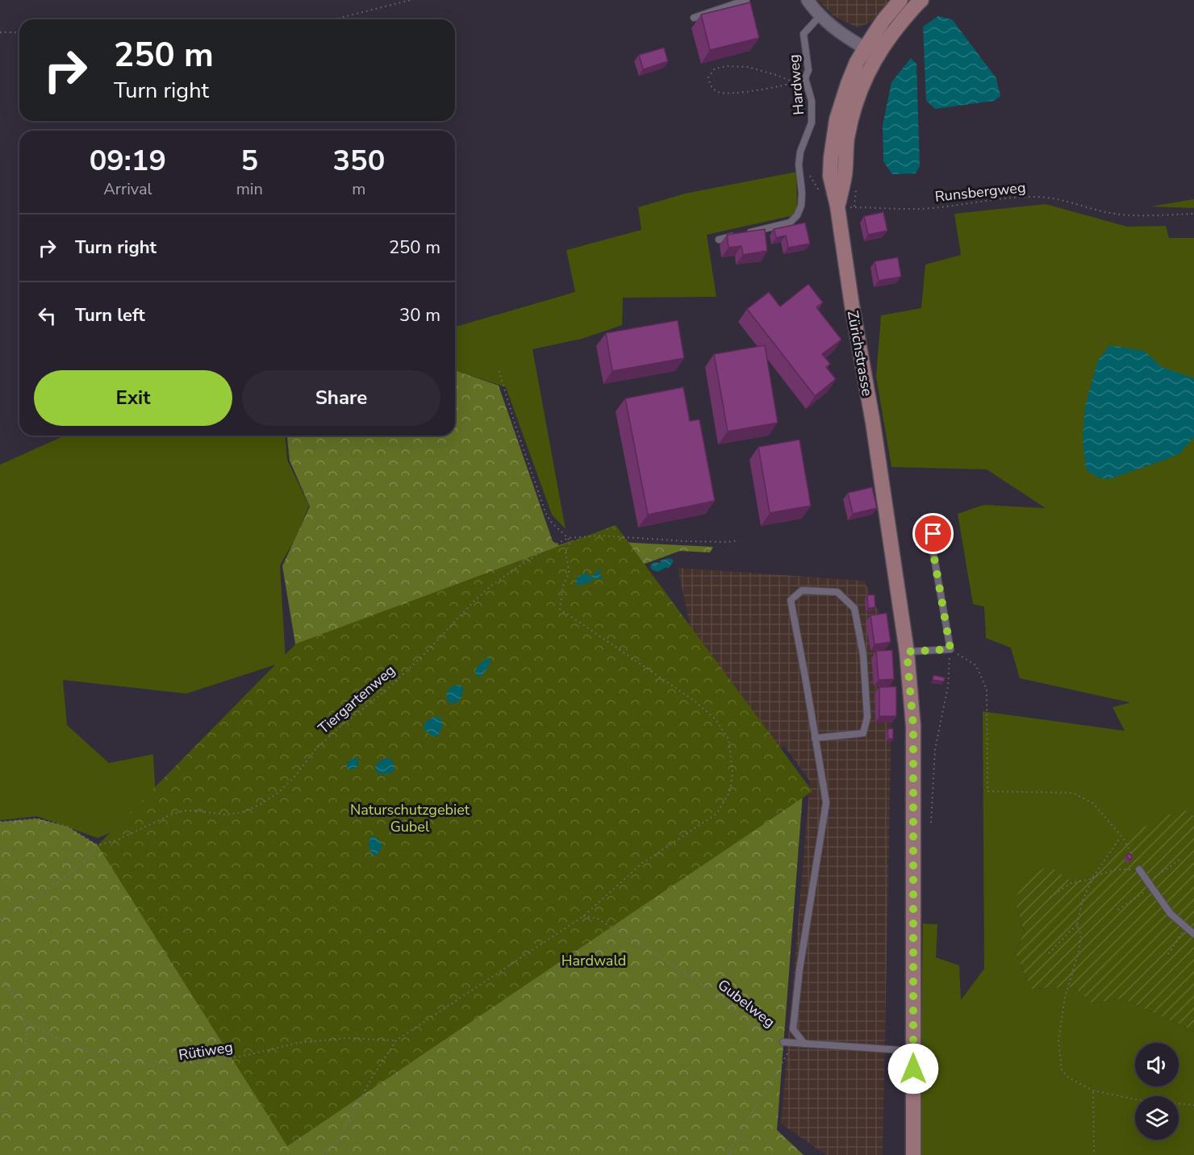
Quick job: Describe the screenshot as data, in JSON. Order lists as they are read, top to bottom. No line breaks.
{"streets":{"main road":["Zürichstrasse"],"lane":["Hardweg","Gubelweg"],"path":["Runsbergweg","Tiergartenweg","Rütiweg"]},"crossings":[["Zürichstrasse","Gubelweg"]],"parks":["Naturschutzgebiet Gubel","Hardwald"],"page":{"turn":["250 m","Turn right"],"eta":["09:19","Arrival","5","min","350","m"],"list":[{"name":"Turn right","value":"250 m"},{"name":"Turn left","value":"30 m"}],"buttons":["Exit","Share"]}}
